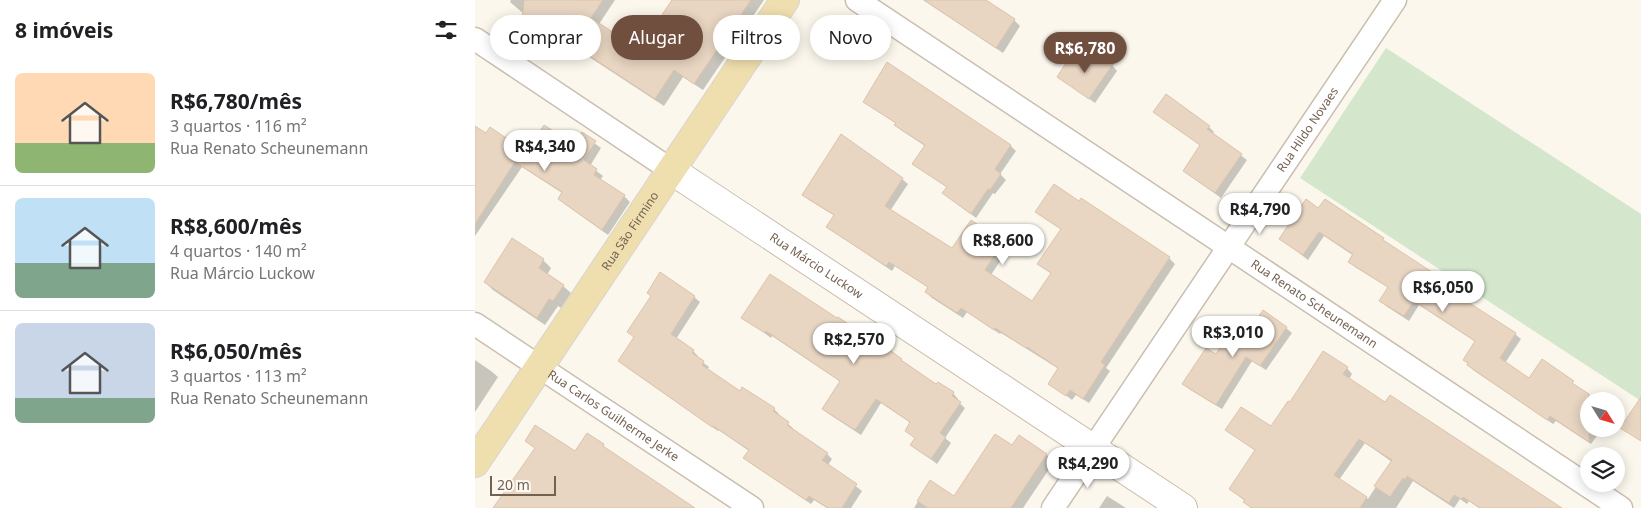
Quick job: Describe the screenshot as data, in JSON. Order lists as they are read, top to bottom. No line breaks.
{"streets":{"main road":["Rua São Firmino"],"street":["Rua Hildo Novaes","Rua Márcio Luckow","Rua Renato Scheunemann","Rua Carlos Guilherme Jerke"]},"crossings":[["Rua Hildo Novaes","Rua Márcio Luckow"],["Rua Hildo Novaes","Rua Renato Scheunemann"],["Rua São Firmino","Rua Márcio Luckow"],["Rua São Firmino","Rua Carlos Guilherme Jerke"]],"scale_bar":"20 m","north":"bottom right","page":{"heading":"8 imóveis","chip":["Comprar","Alugar","Filtros","Novo"],"price":["R$6,780","R$4,340","R$4,790","R$8,600","R$6,050","R$3,010","R$2,570","R$4,290"],"list":[{"name":"R$6,780/mês","note":"3 quartos · 116 m² · Rua Renato Scheunemann"},{"name":"R$8,600/mês","note":"4 quartos · 140 m² · Rua Márcio Luckow"},{"name":"R$6,050/mês","note":"3 quartos · 113 m² · Rua Renato Scheunemann"}],"scale":"20 m"}}
